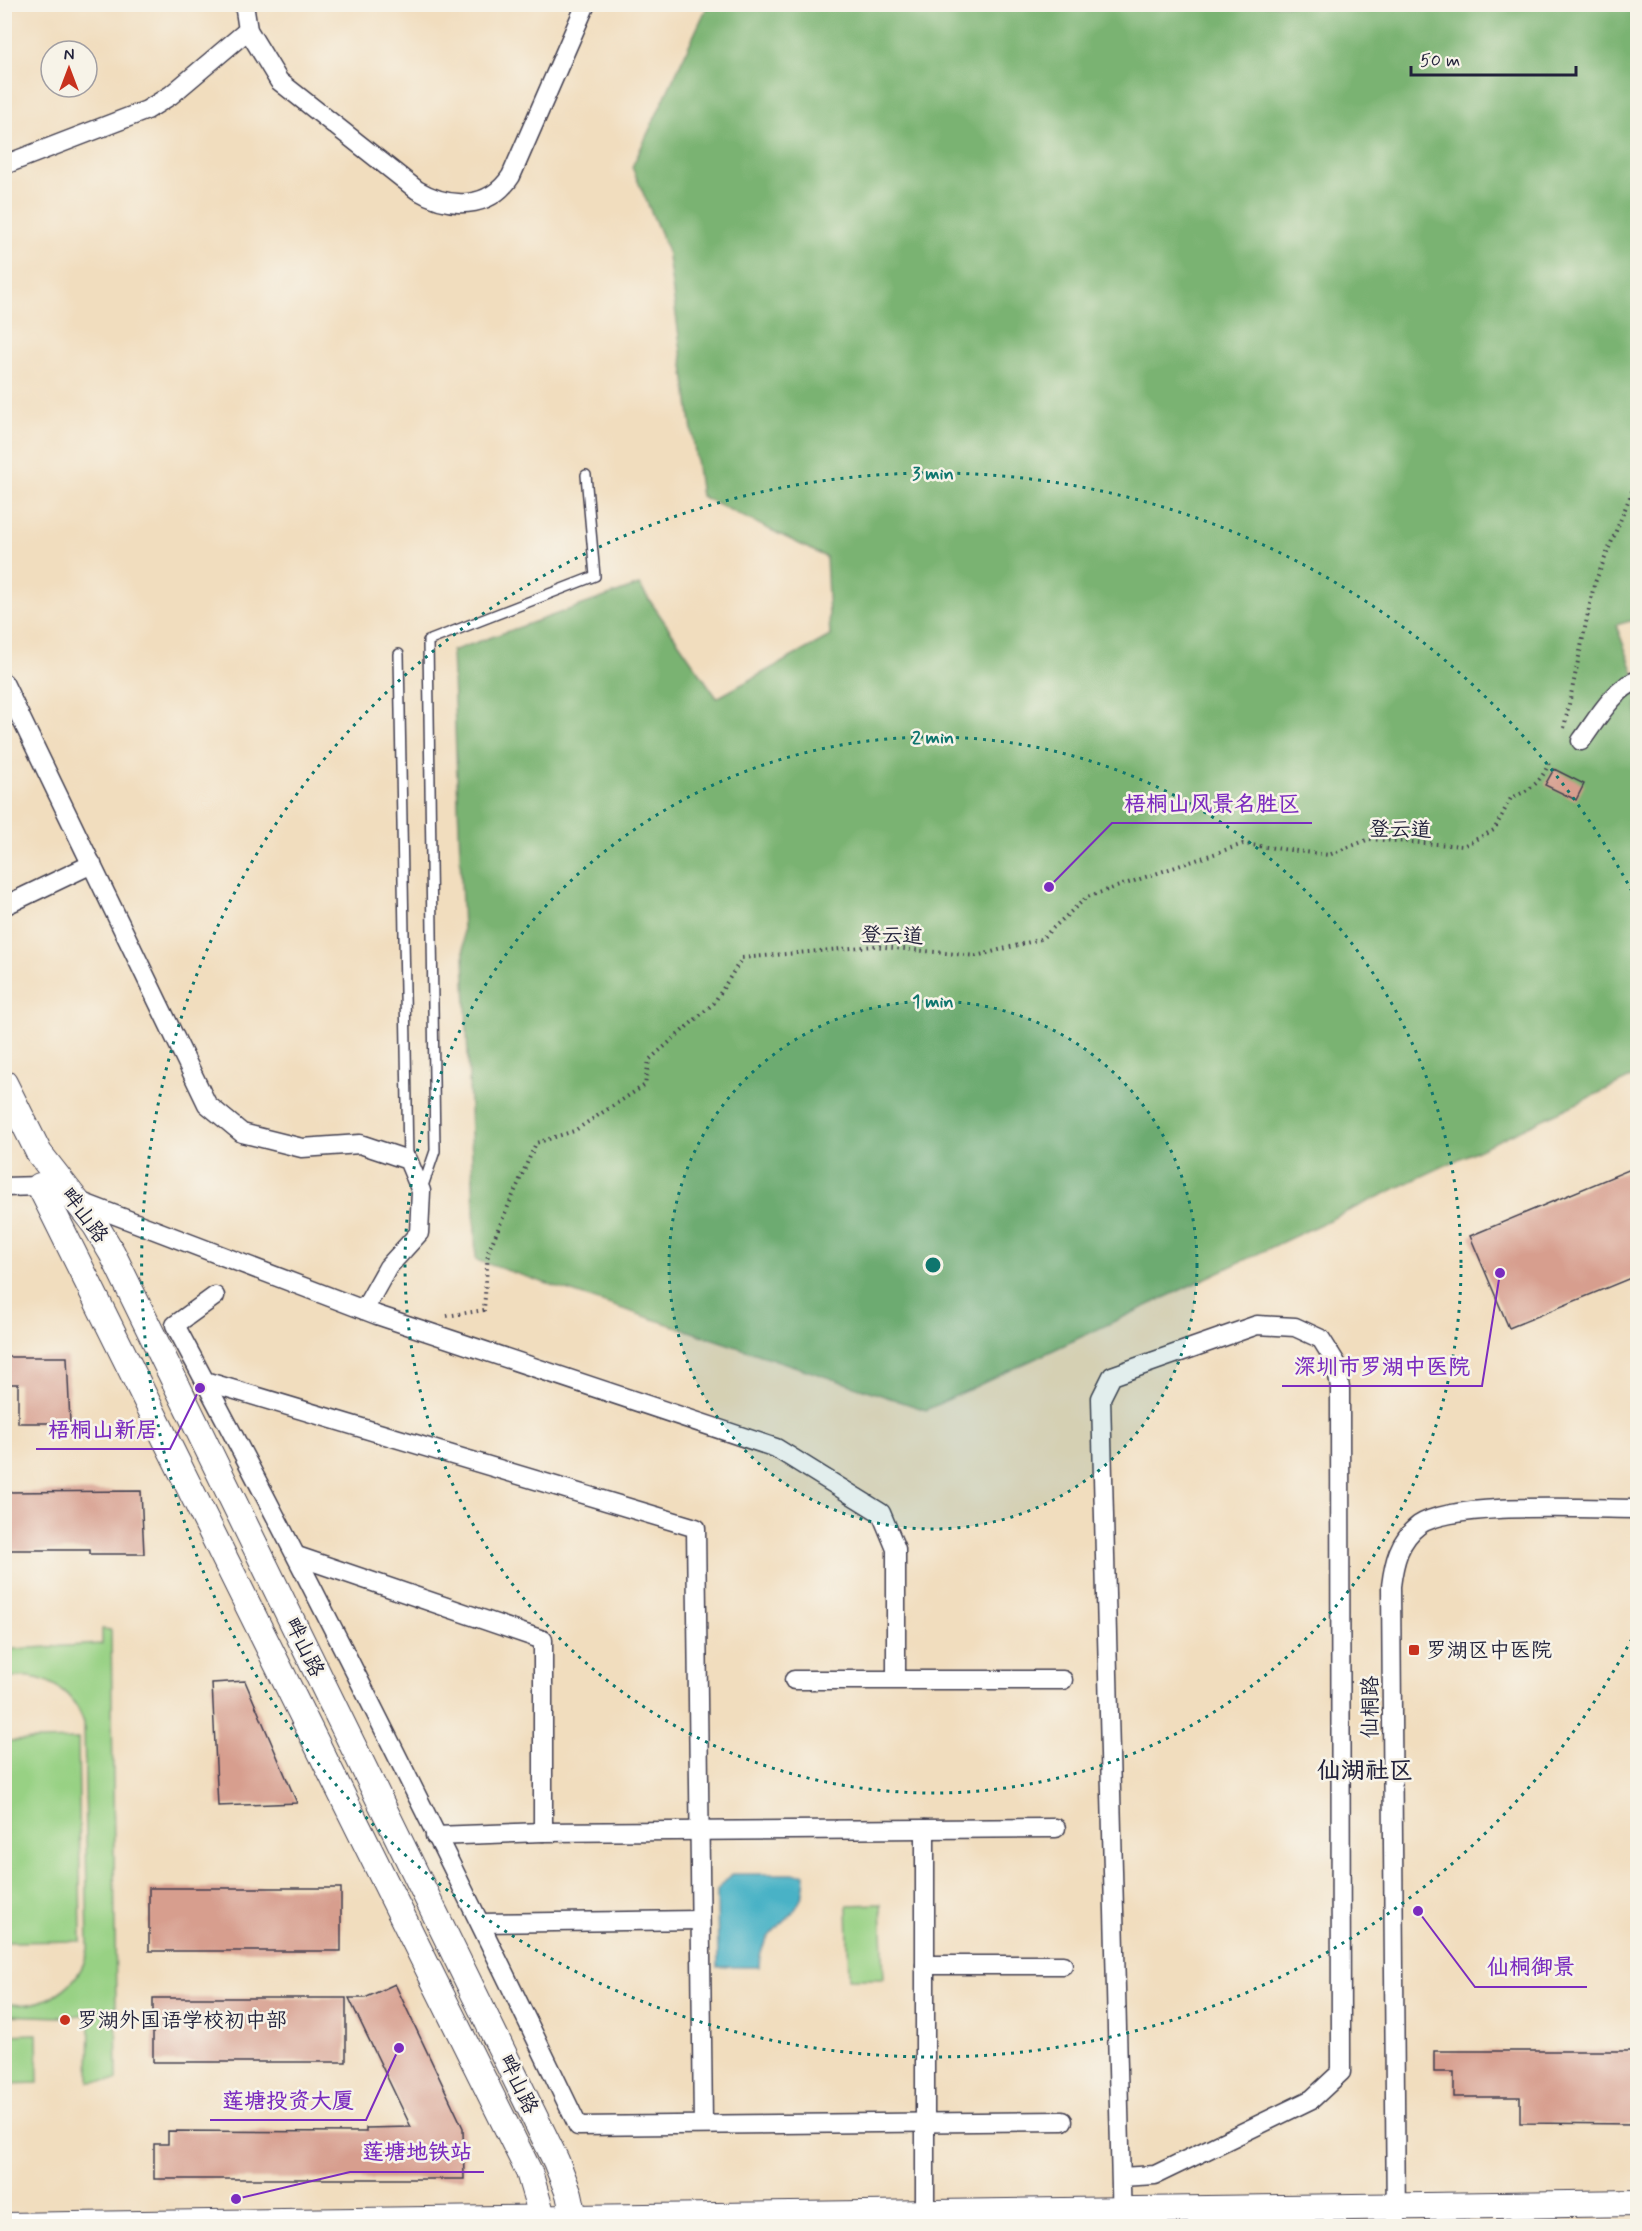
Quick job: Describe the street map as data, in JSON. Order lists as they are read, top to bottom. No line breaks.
{"streets":{"street":["畔山路","仙桐路"],"path":["登云道"]},"districts":["仙湖社区"],"places":{"other":["梧桐山风景名胜区","深圳市罗湖中医院","梧桐山新居","仙桐御景","罗湖外国语学校初中部","莲塘投资大厦","莲塘地铁站"],"transit":["罗湖区中医院"]},"scale_bar":"50 m","north":"top","rings":["3 min","2 min","1 min"]}
